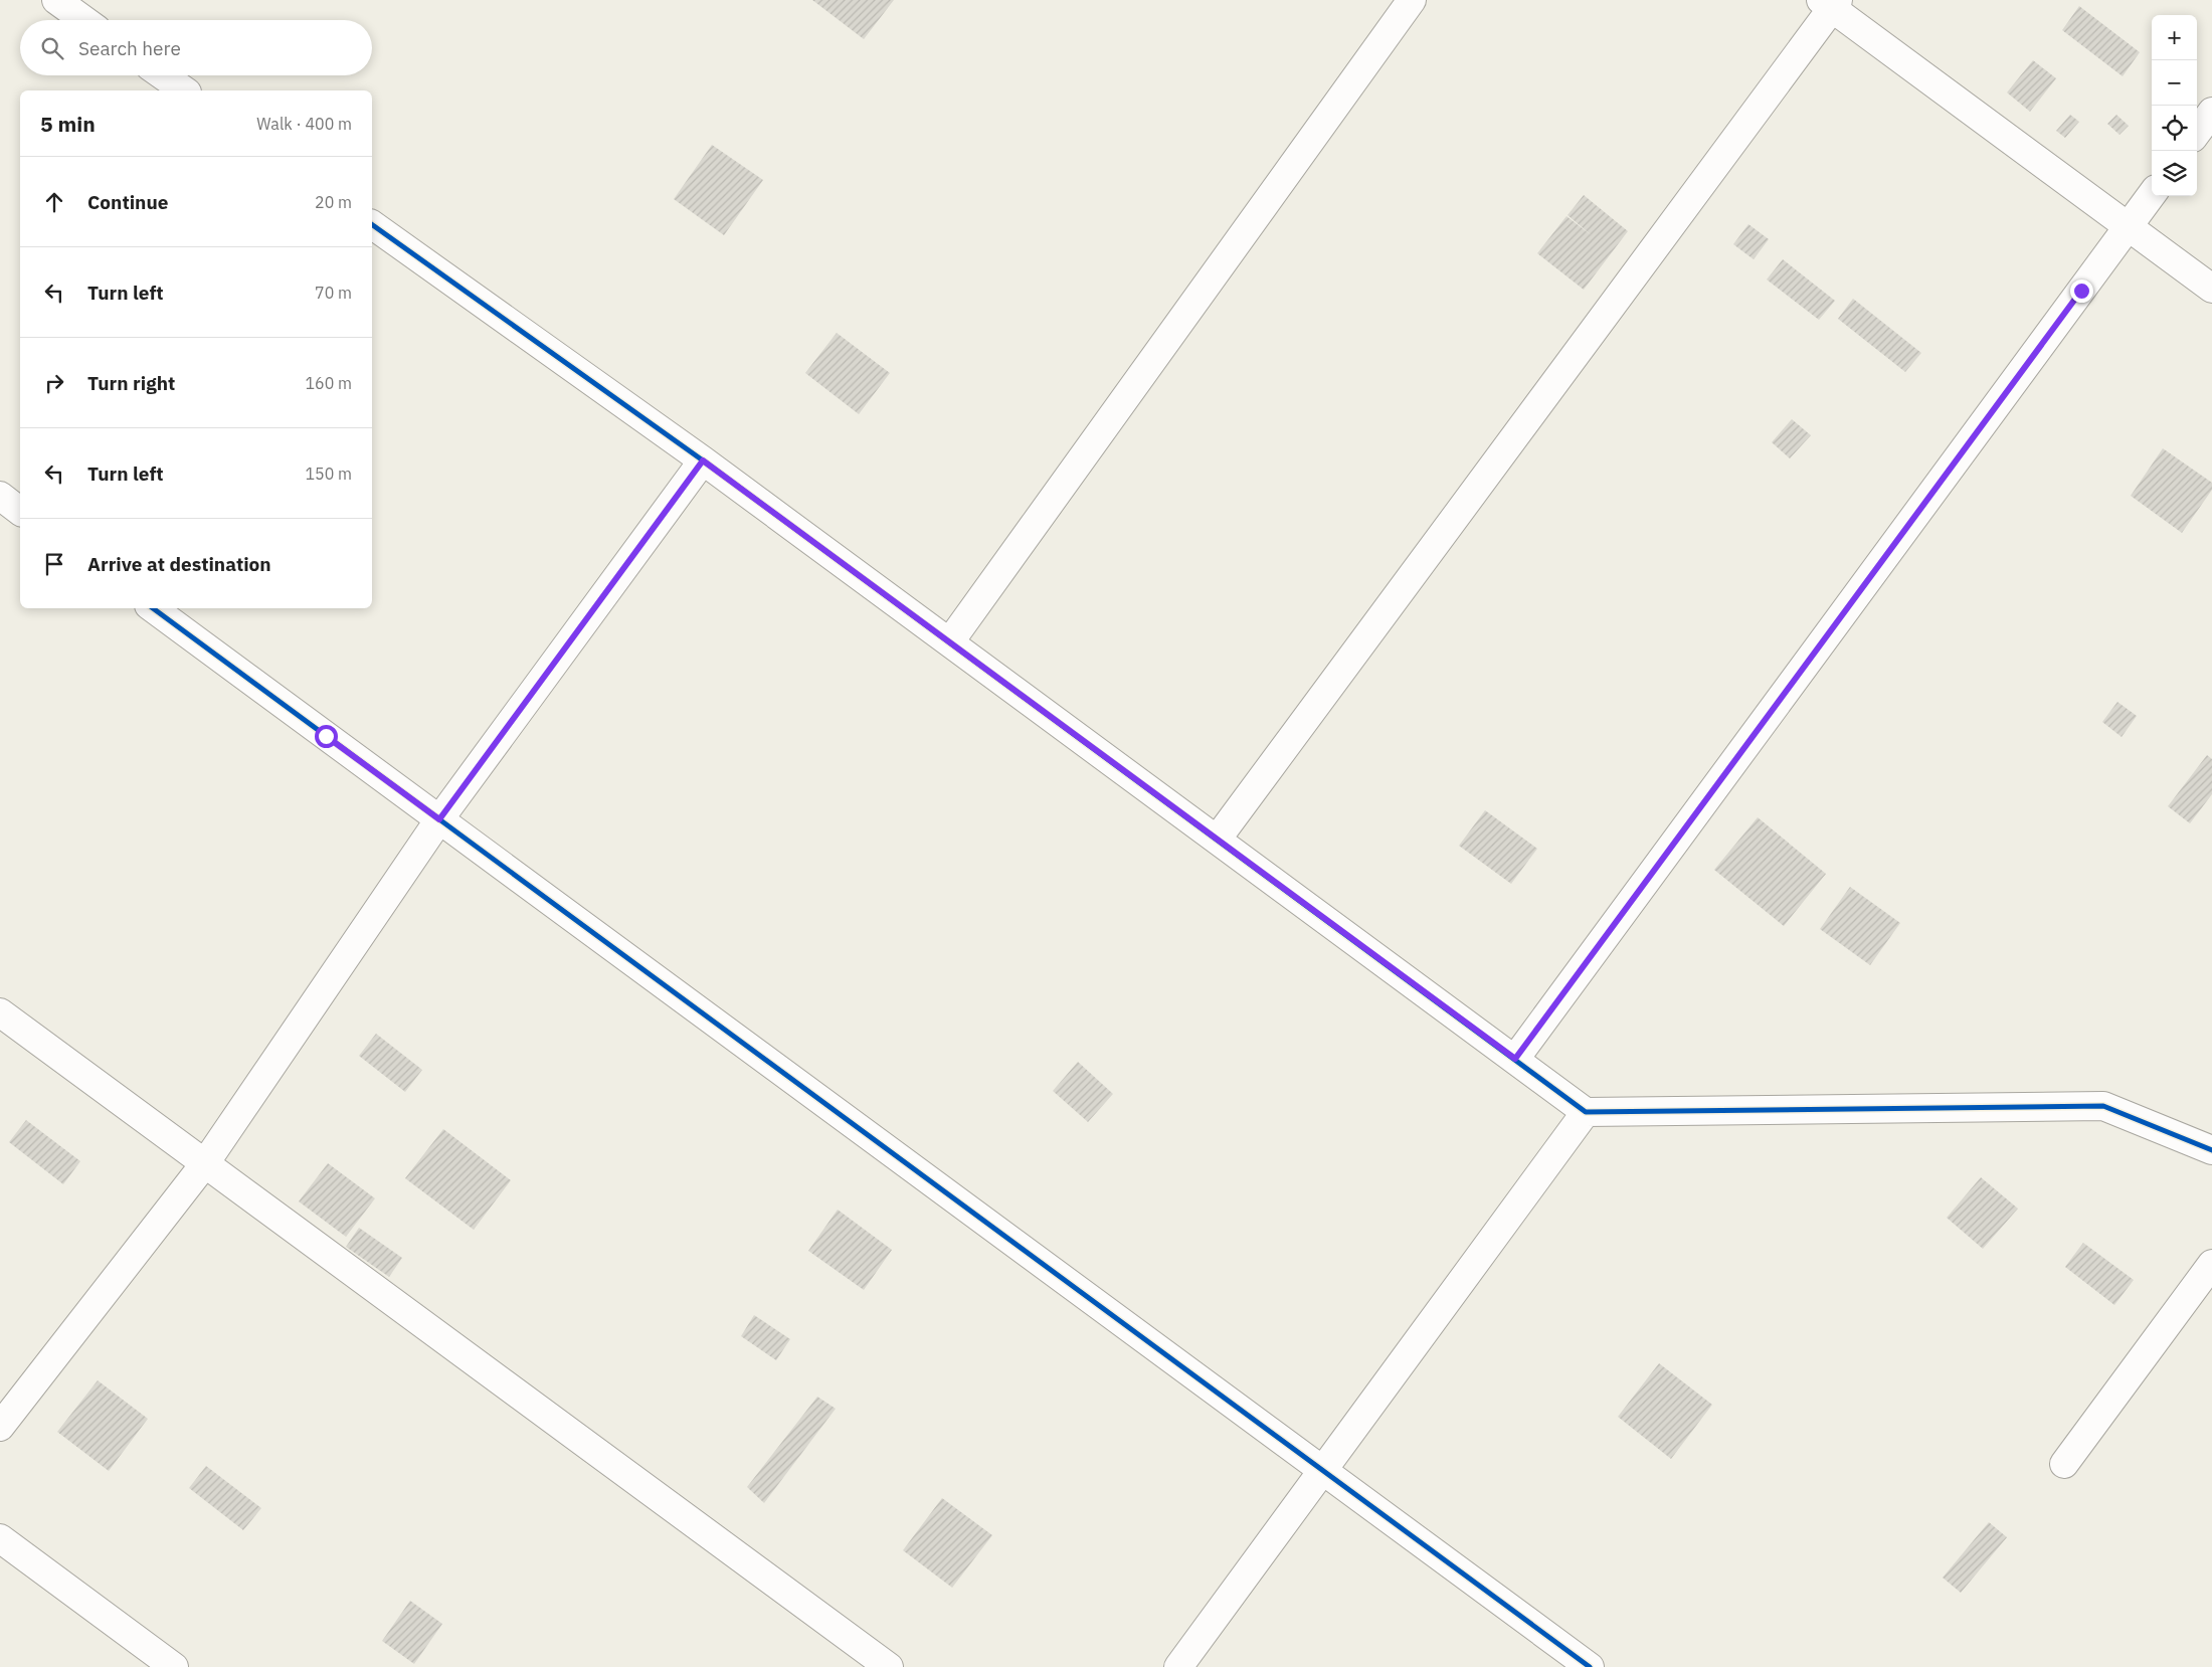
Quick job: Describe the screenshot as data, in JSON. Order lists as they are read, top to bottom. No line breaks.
{"page":{"map_buttons":["+","−"],"search":"Search here","heading":["5 min","Walk · 400 m"],"list":[["Continue","20 m"],["Turn left","70 m"],["Turn right","160 m"],["Turn left","150 m"],"Arrive at destination"]}}
